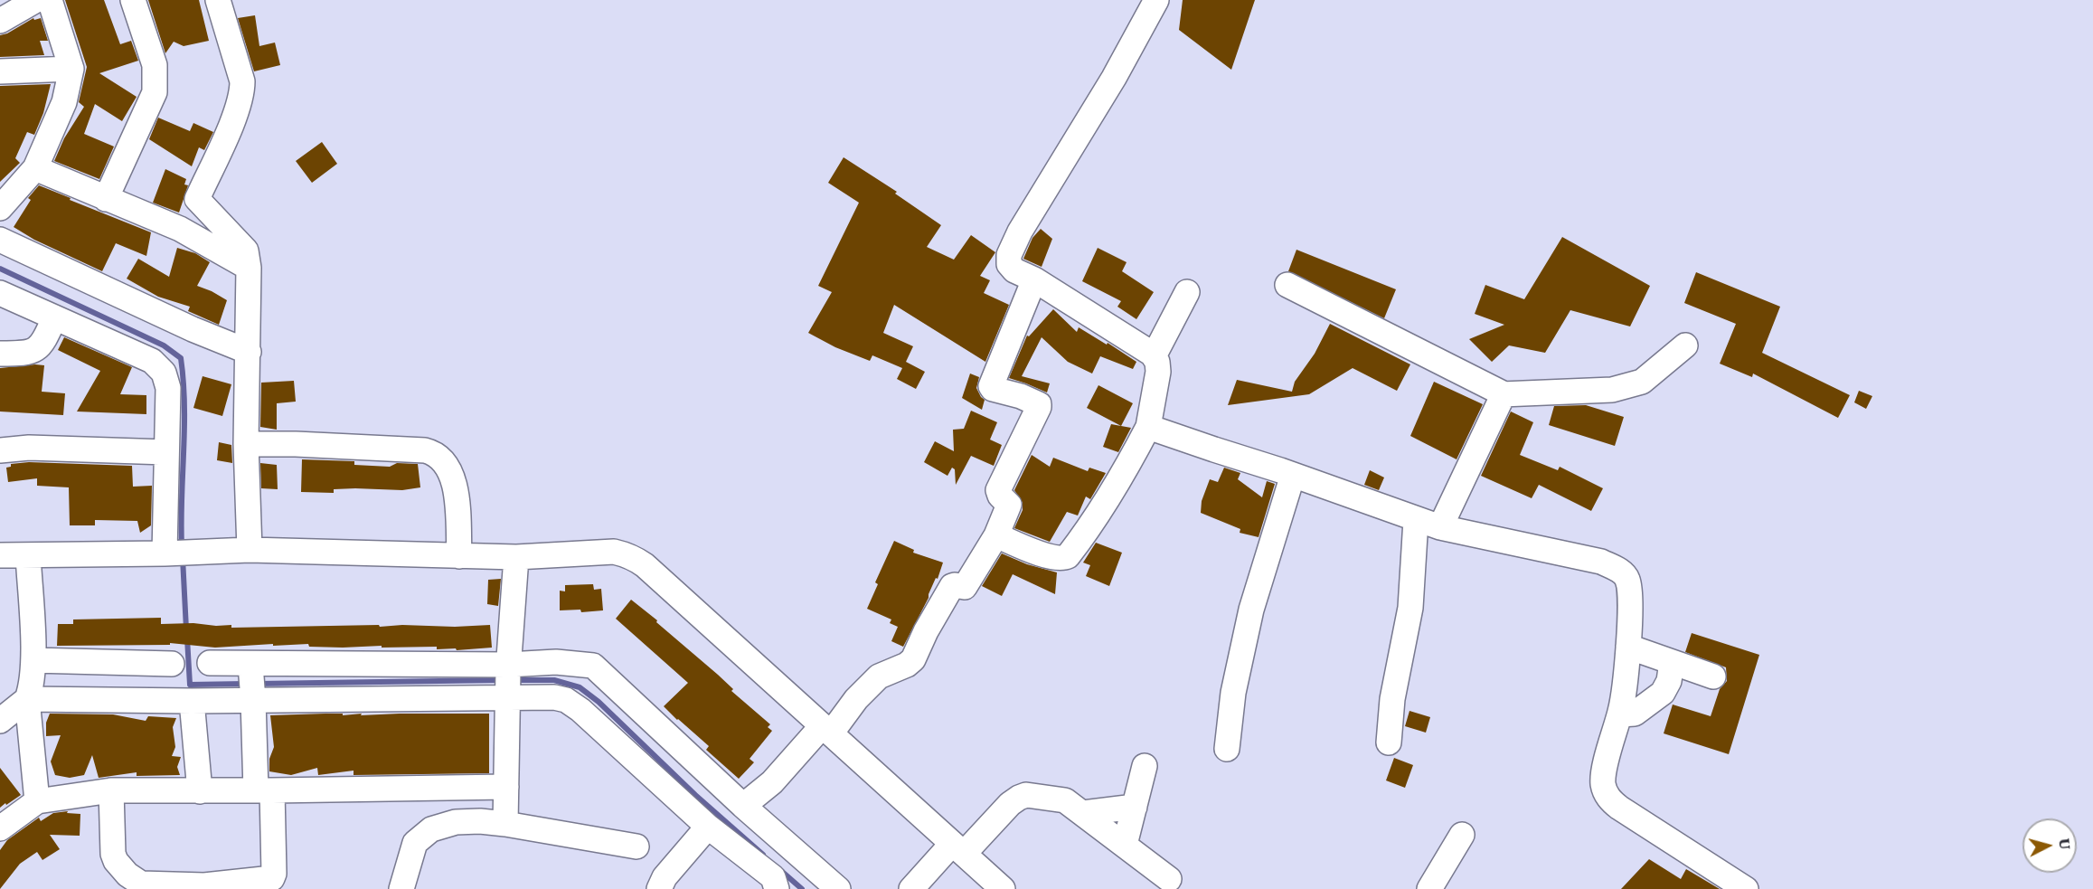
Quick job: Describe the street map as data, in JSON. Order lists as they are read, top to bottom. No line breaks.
{"north":"right"}
